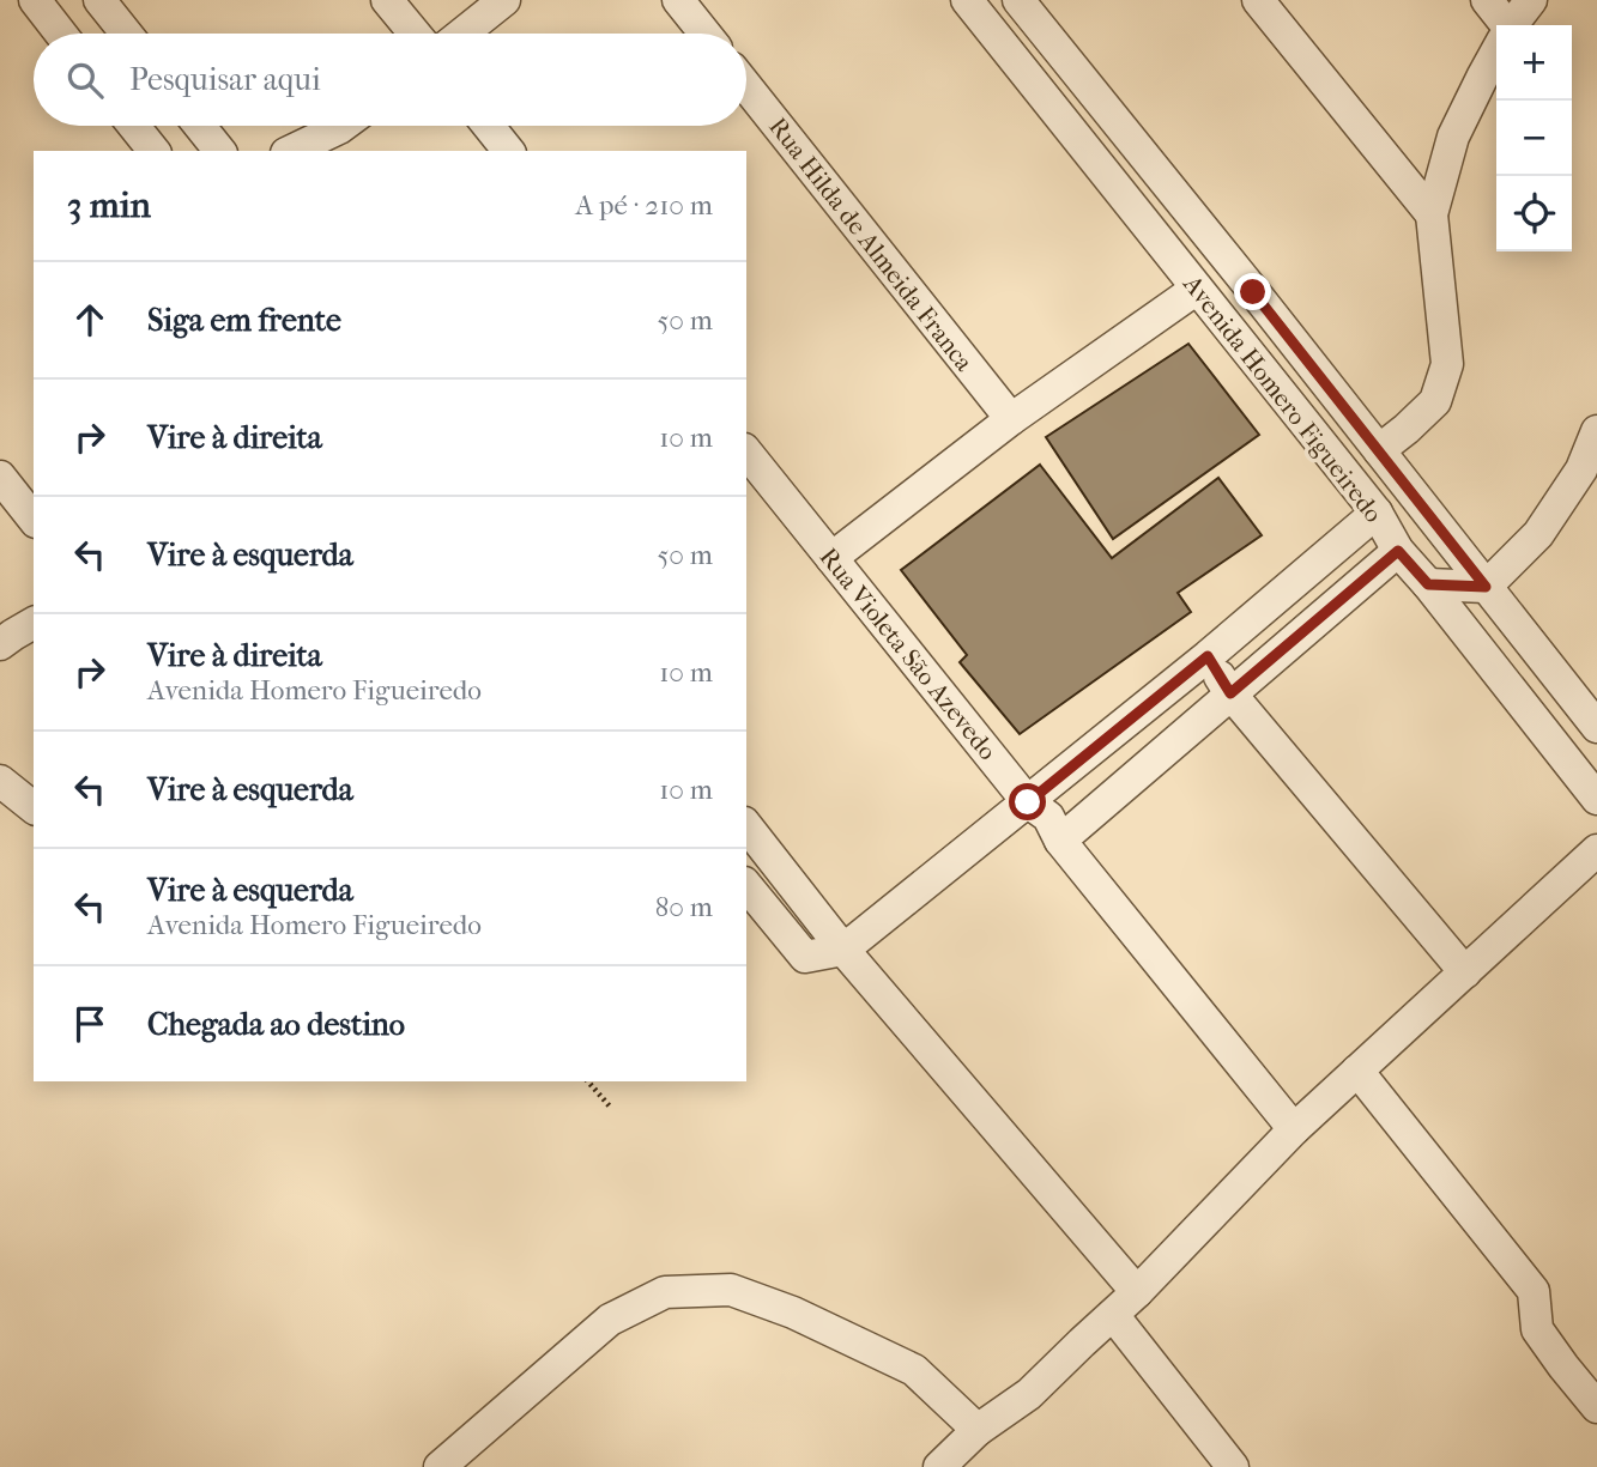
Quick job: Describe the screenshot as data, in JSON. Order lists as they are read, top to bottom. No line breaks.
{"streets":{"street":["Rua Hilda de Almeida Franca","Avenida Homero Figueiredo","Rua Violeta São Azevedo"]},"page":{"map_buttons":["+","−"],"search":"Pesquisar aqui","heading":["3 min","A pé · 210 m"],"list":[["Siga em frente","50 m"],["Vire à direita","10 m"],["Vire à esquerda","50 m"],["Vire à direita","Avenida Homero Figueiredo","10 m"],["Vire à esquerda","10 m"],["Vire à esquerda","Avenida Homero Figueiredo","80 m"],"Chegada ao destino"]}}
